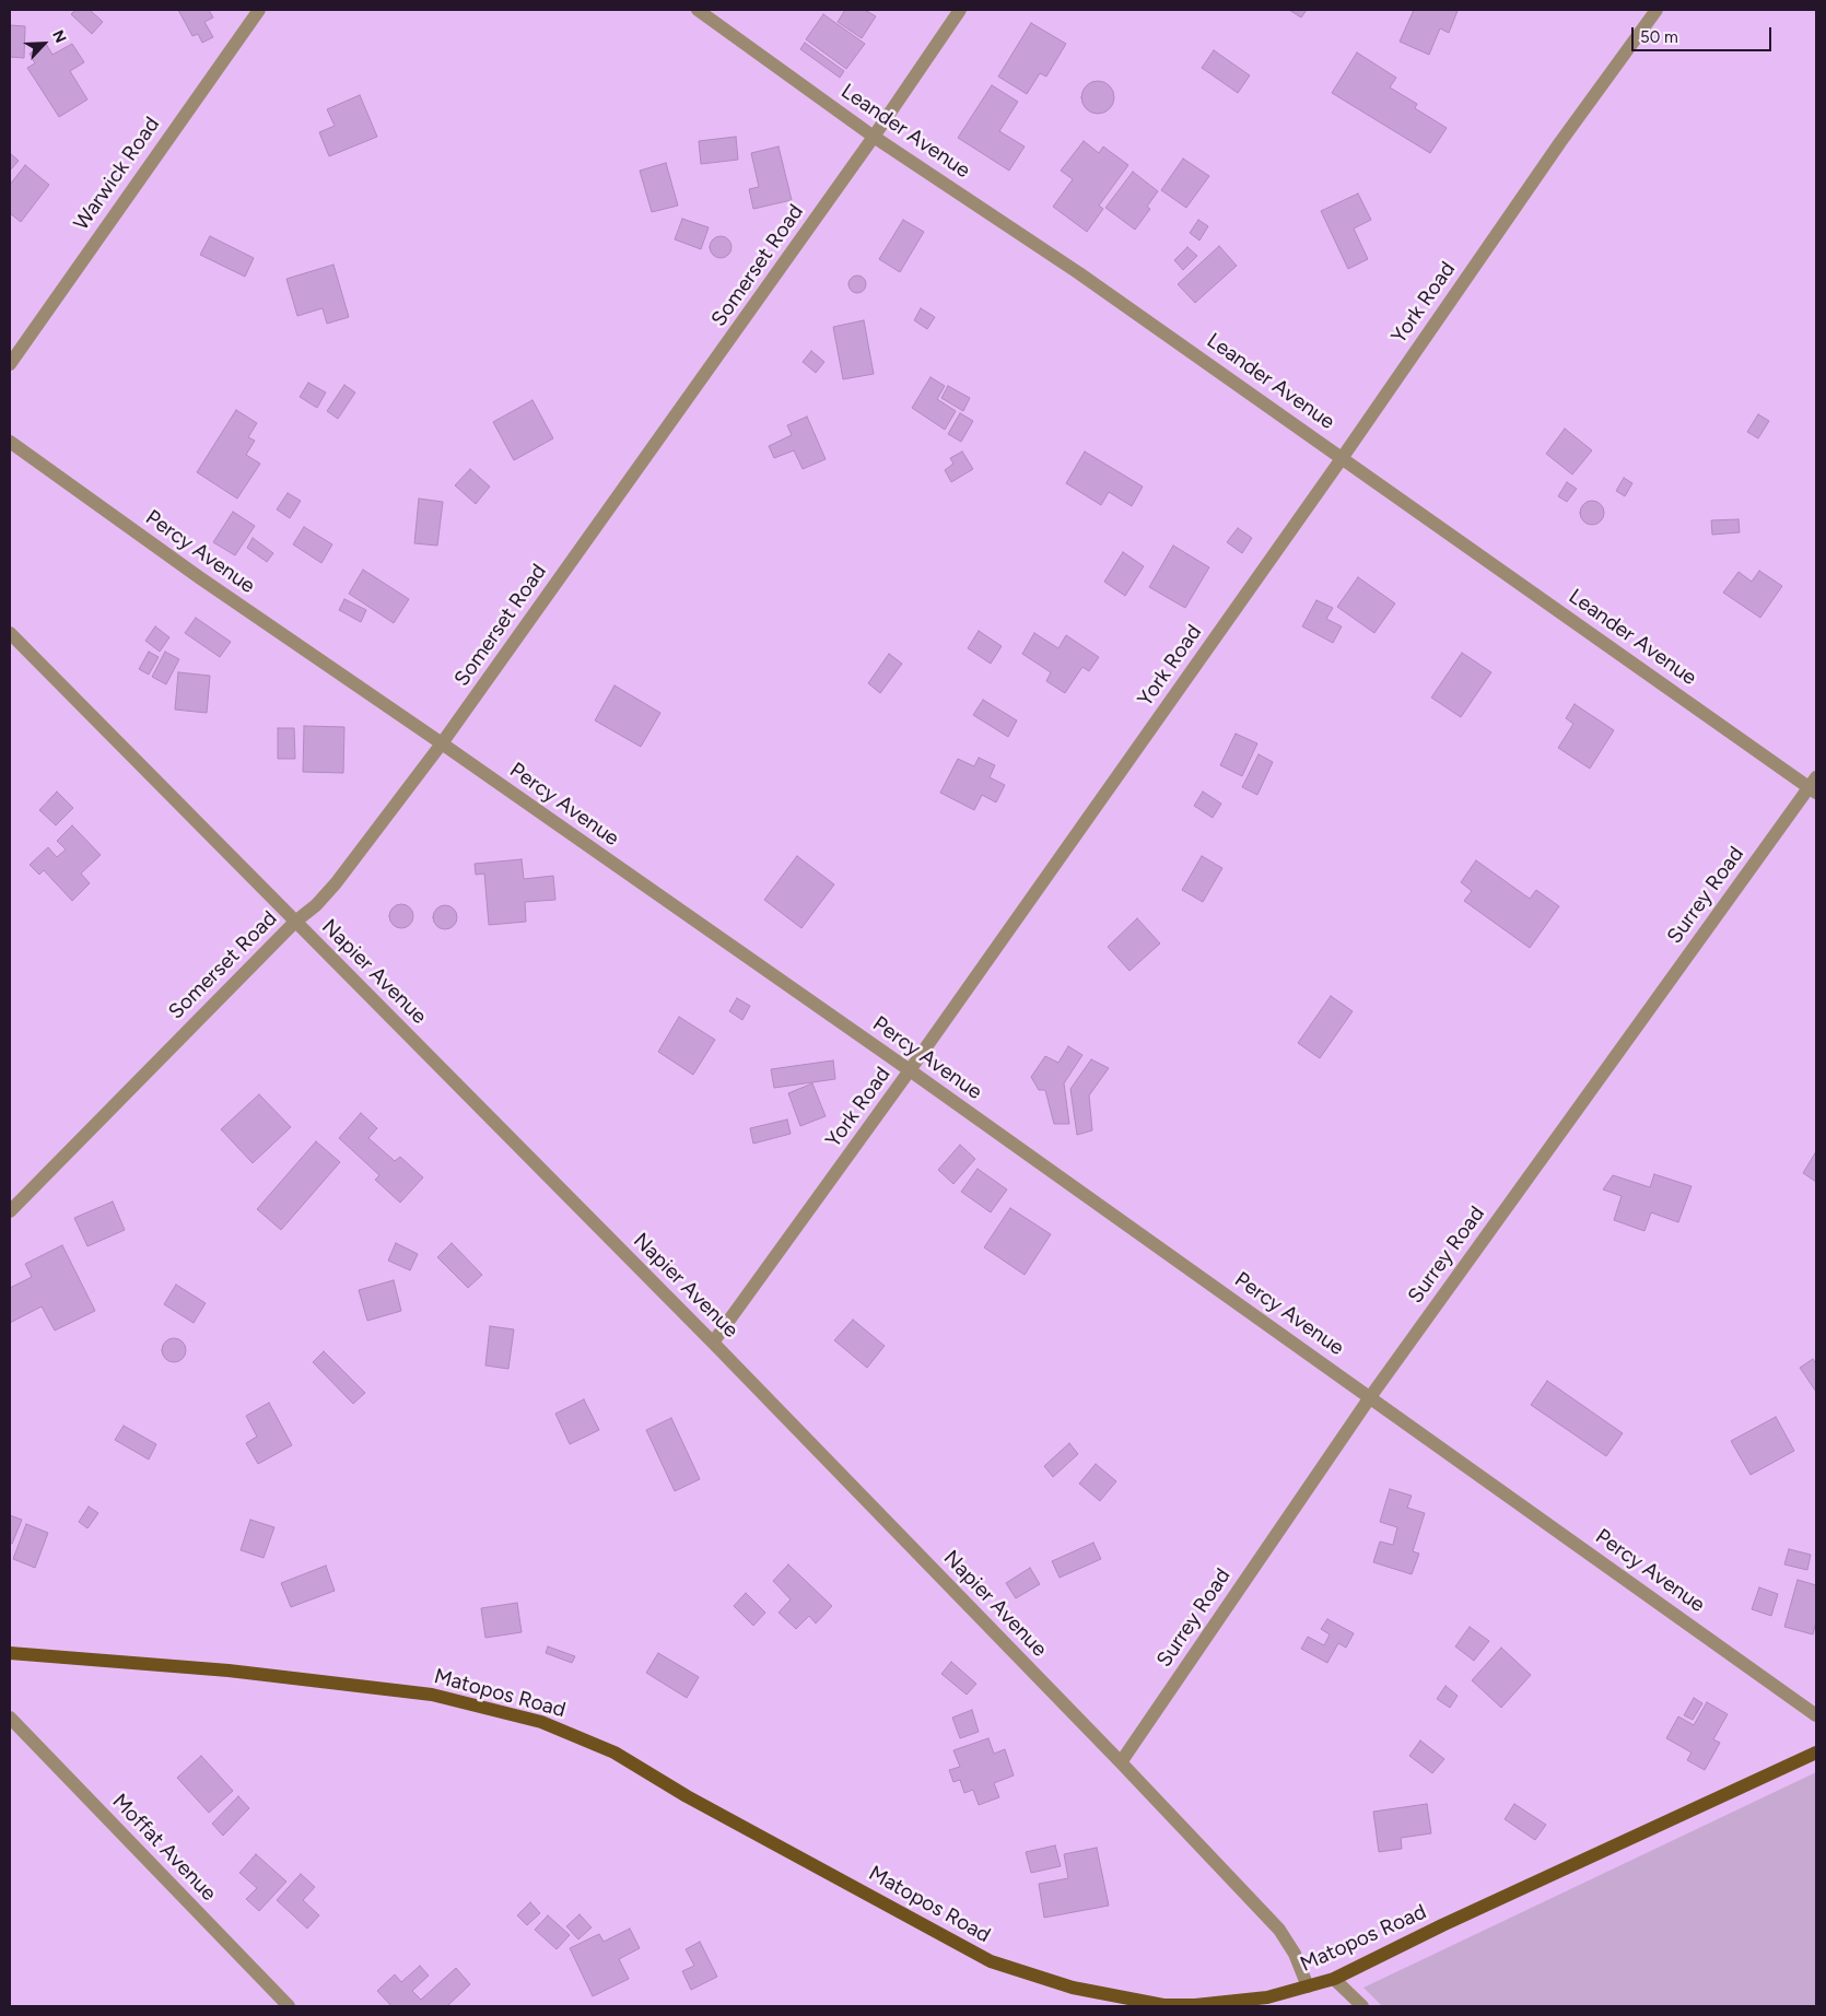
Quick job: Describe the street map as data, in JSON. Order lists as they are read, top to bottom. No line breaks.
{"streets":{"main road":["Matopos Road"],"street":["Leander Avenue","Warwick Road","Somerset Road","York Road","Percy Avenue","Surrey Road","Napier Avenue","Moffat Avenue"]},"crossings":[["Leander Avenue","Somerset Road"],["Leander Avenue","York Road"],["Leander Avenue","Surrey Road"],["Somerset Road","Percy Avenue"],["Somerset Road","Napier Avenue"],["York Road","Percy Avenue"],["York Road","Napier Avenue"],["Percy Avenue","Surrey Road"],["Surrey Road","Napier Avenue"],["Napier Avenue","Matopos Road"]],"scale_bar":"50 m","north":"top right"}
